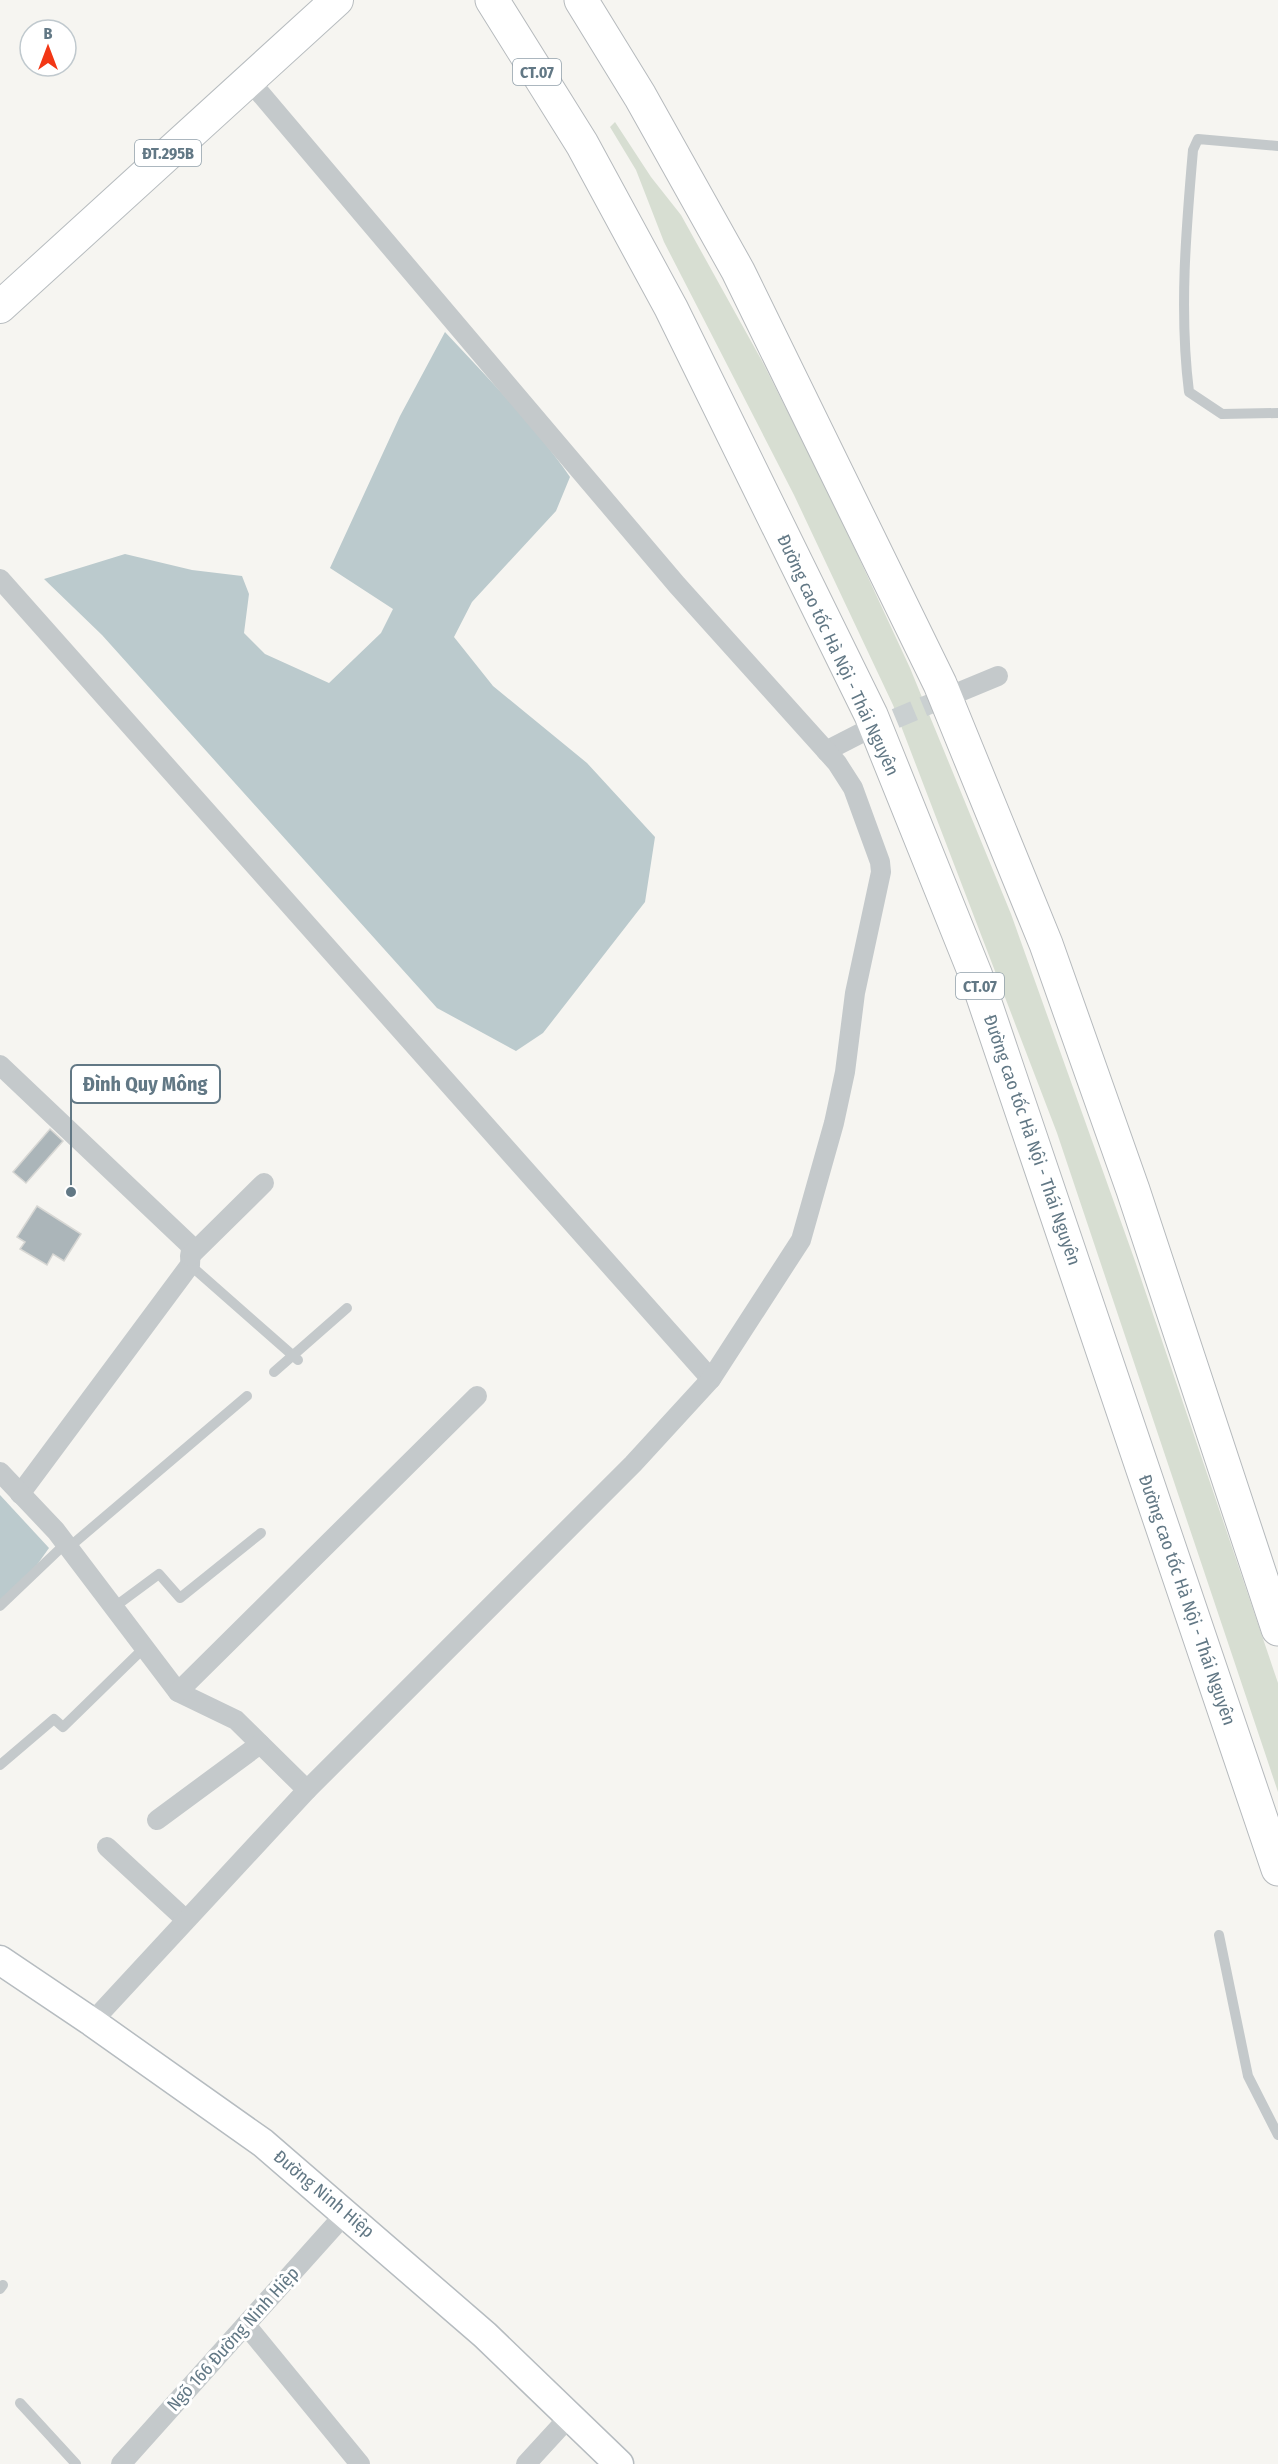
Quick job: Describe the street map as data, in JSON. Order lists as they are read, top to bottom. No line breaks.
{"streets":{"highway":["CT.07","Đường cao tốc Hà Nội - Thái Nguyên"],"main road":["ĐT.295B","Đường Ninh Hiệp"],"street":["Ngõ 166 Đường Ninh Hiệp"]},"crossings":[["Đường Ninh Hiệp","Ngõ 166 Đường Ninh Hiệp"]],"places":["Đình Quy Mông"],"north":"top"}
